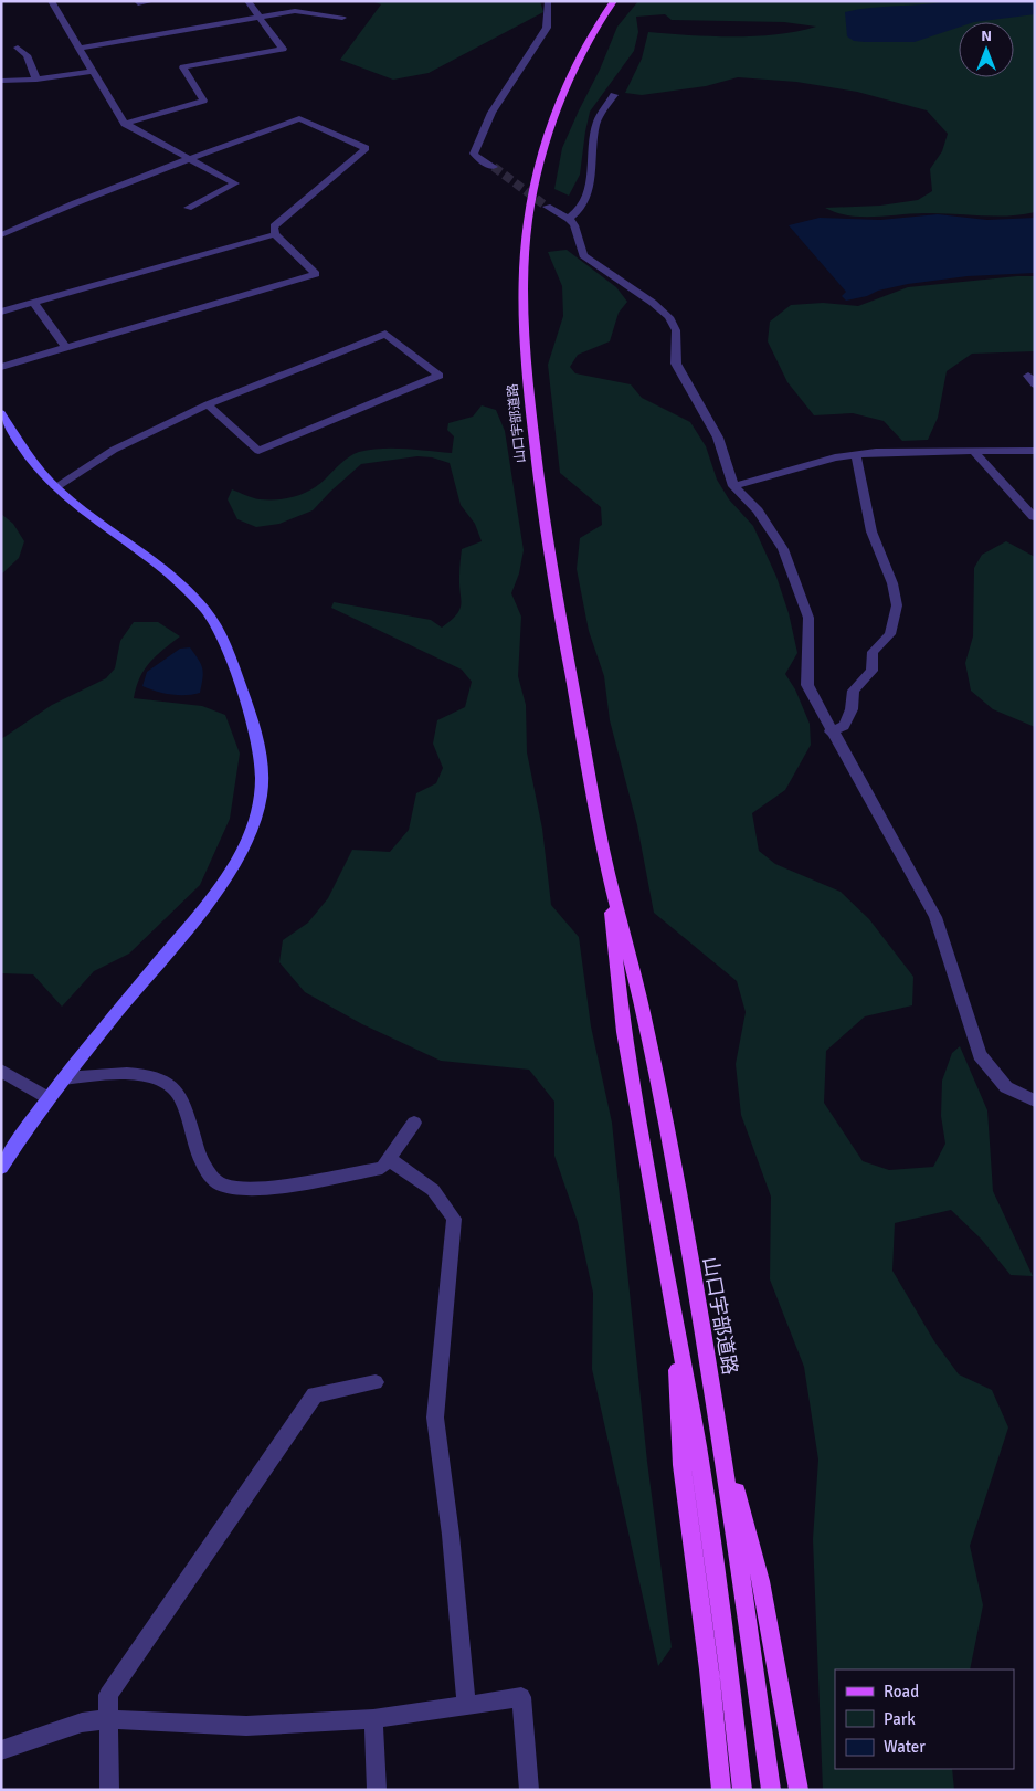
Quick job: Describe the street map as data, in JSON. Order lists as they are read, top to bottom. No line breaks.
{"streets":{"main road":["山口宇部道路"]},"legend":["Road","Park","Water"],"north":"top"}
